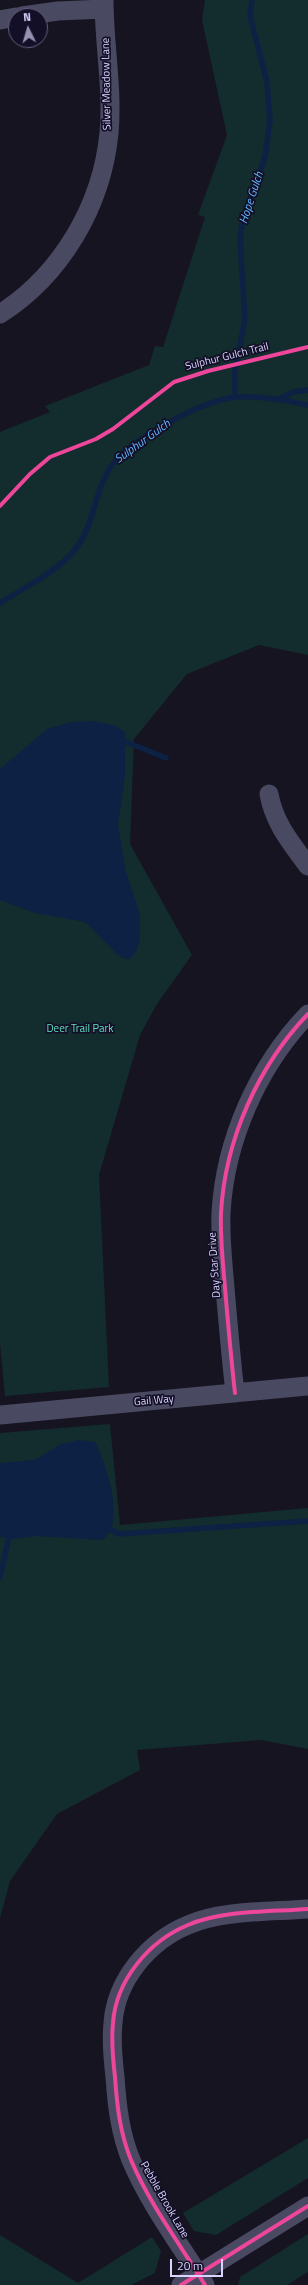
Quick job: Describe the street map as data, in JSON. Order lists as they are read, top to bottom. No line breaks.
{"streets":{"street":["Silver Meadow Lane","Day Star Drive","Gail Way","Pebble Brook Lane"],"cycle path":["Sulphur Gulch Trail"]},"crossings":[["Day Star Drive","Gail Way"]],"water":["Hope Gulch","Sulphur Gulch"],"parks":["Deer Trail Park"],"scale_bar":"20 m","north":"top"}
